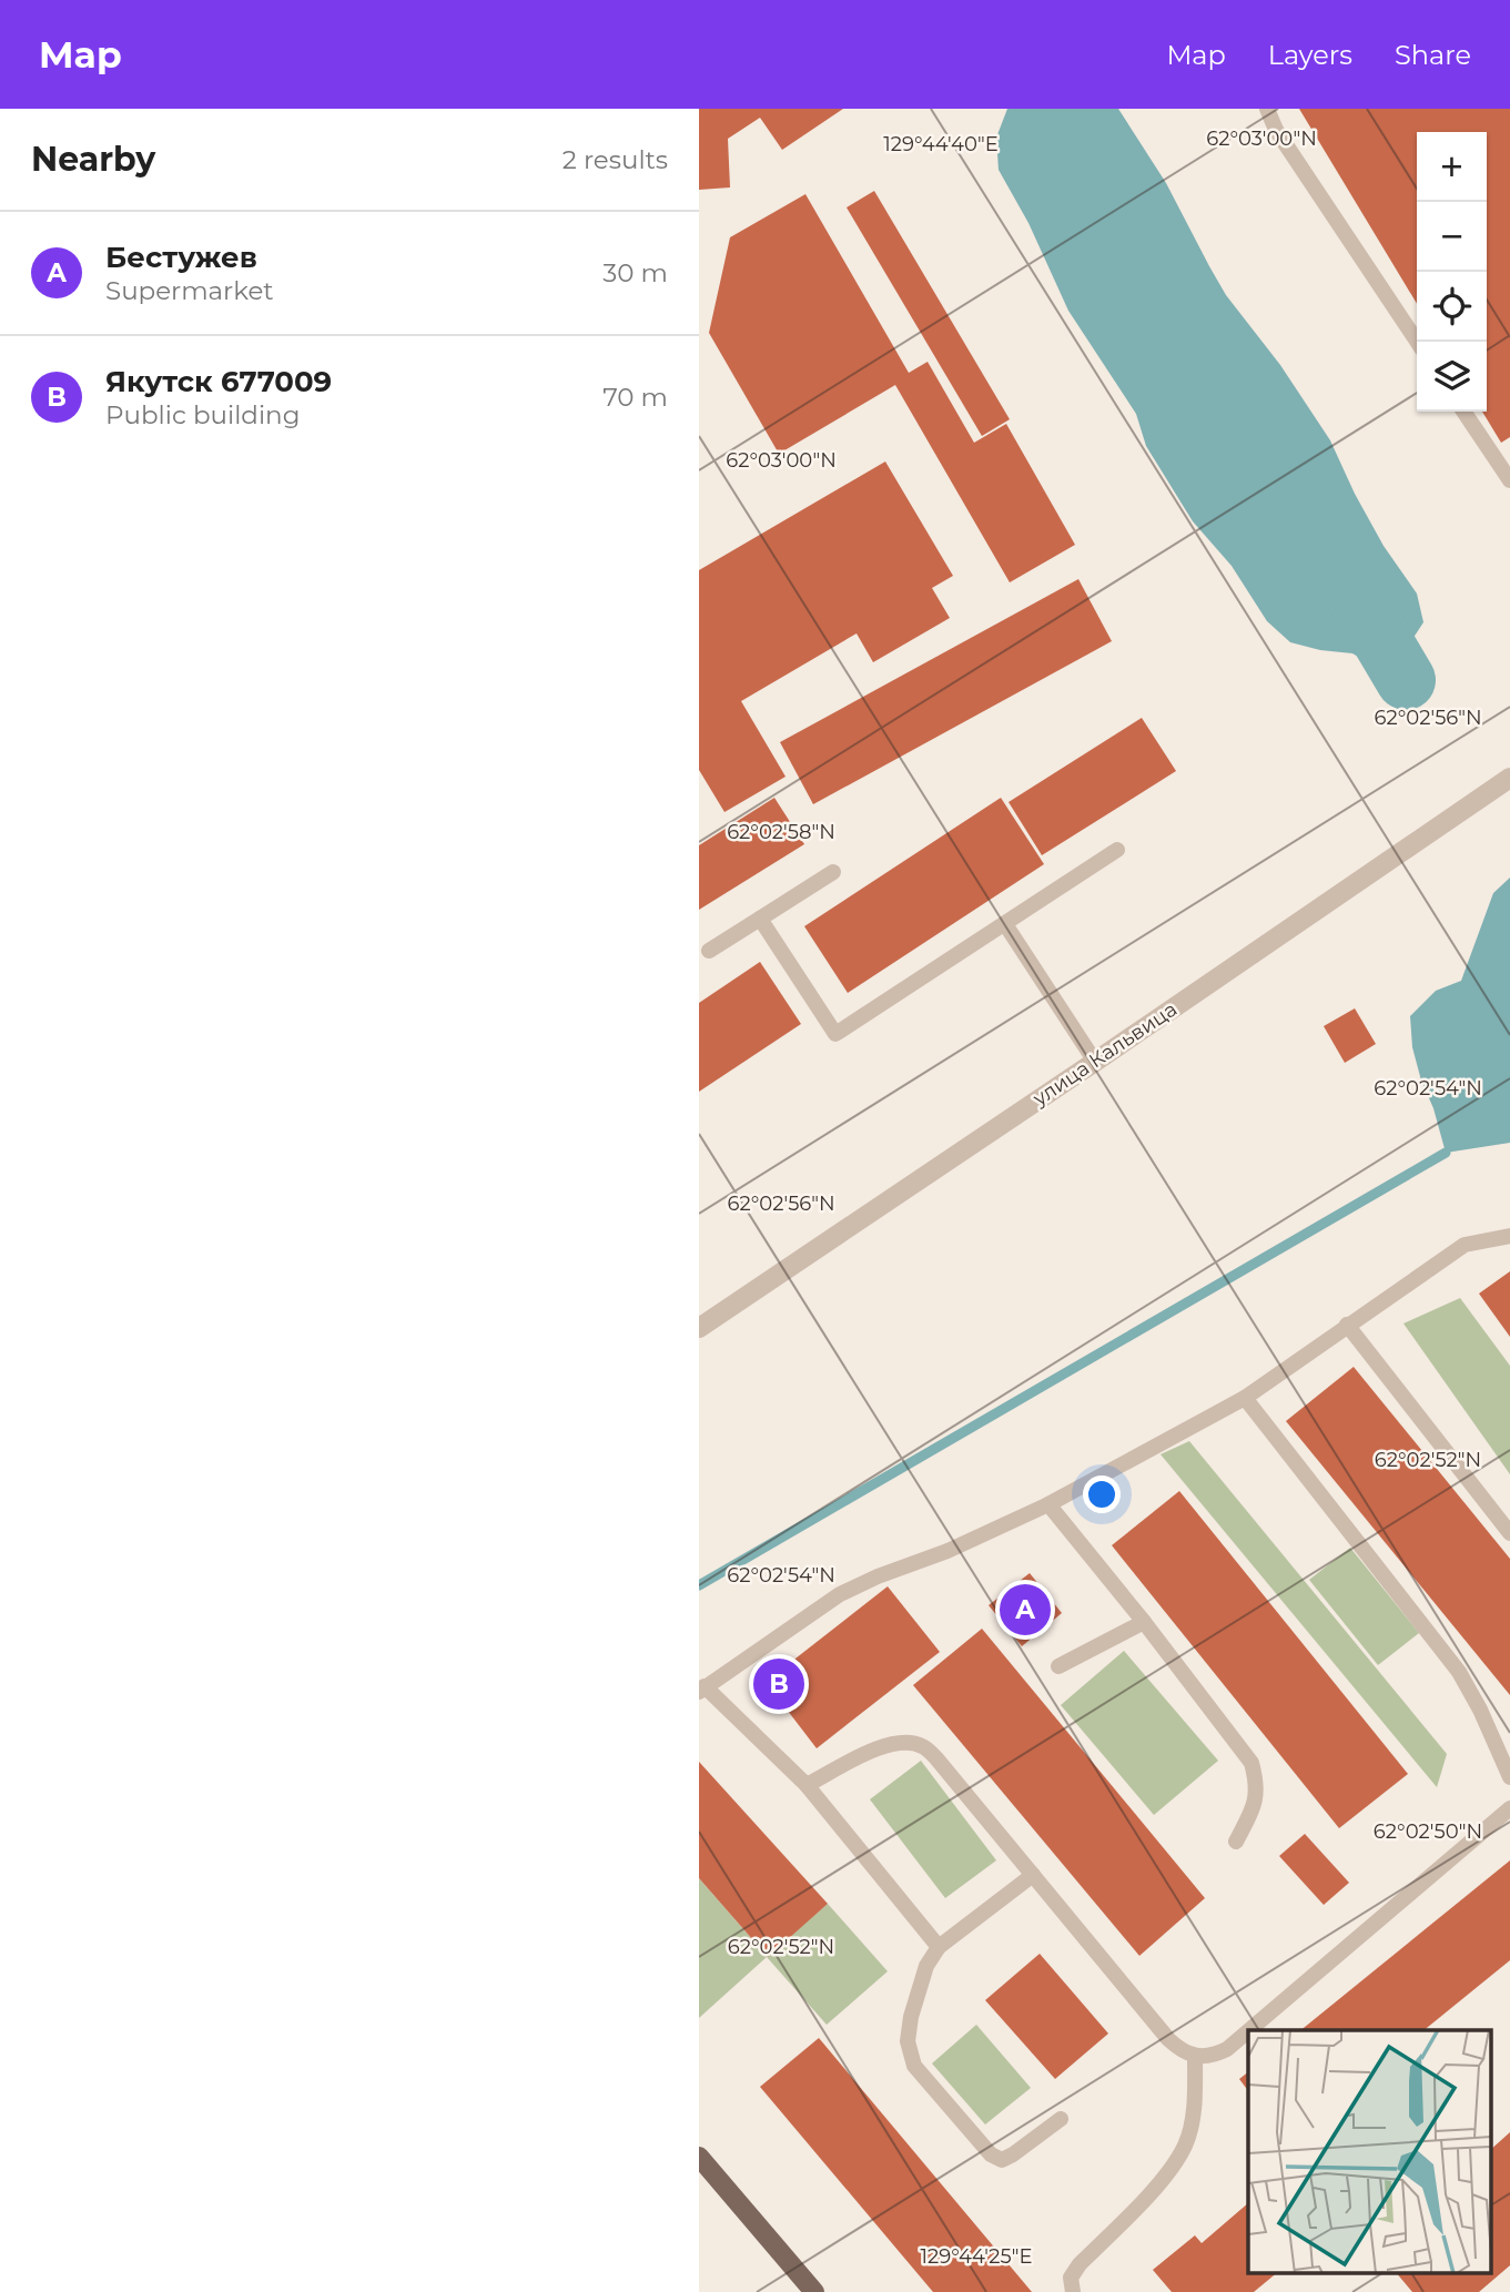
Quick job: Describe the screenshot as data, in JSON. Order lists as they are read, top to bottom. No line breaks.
{"streets":{"street":["улица Кальвица"]},"page":{"header":"Map","nav":["Map","Layers","Share"],"heading":["Nearby","2 results"],"map_buttons":["+","−"],"list":[{"mark":"A","name":"Бестужев","note":"Supermarket","value":"30 m"},{"mark":"B","name":"Якутск 677009","note":"Public building","value":"70 m"}],"pins":["A","B"]},"coordinates":["62°03'00\"N","129°44'40\"E","62°02'56\"N","62°02'58\"N","62°02'54\"N","62°02'52\"N","62°02'50\"N","129°44'25\"E"]}
